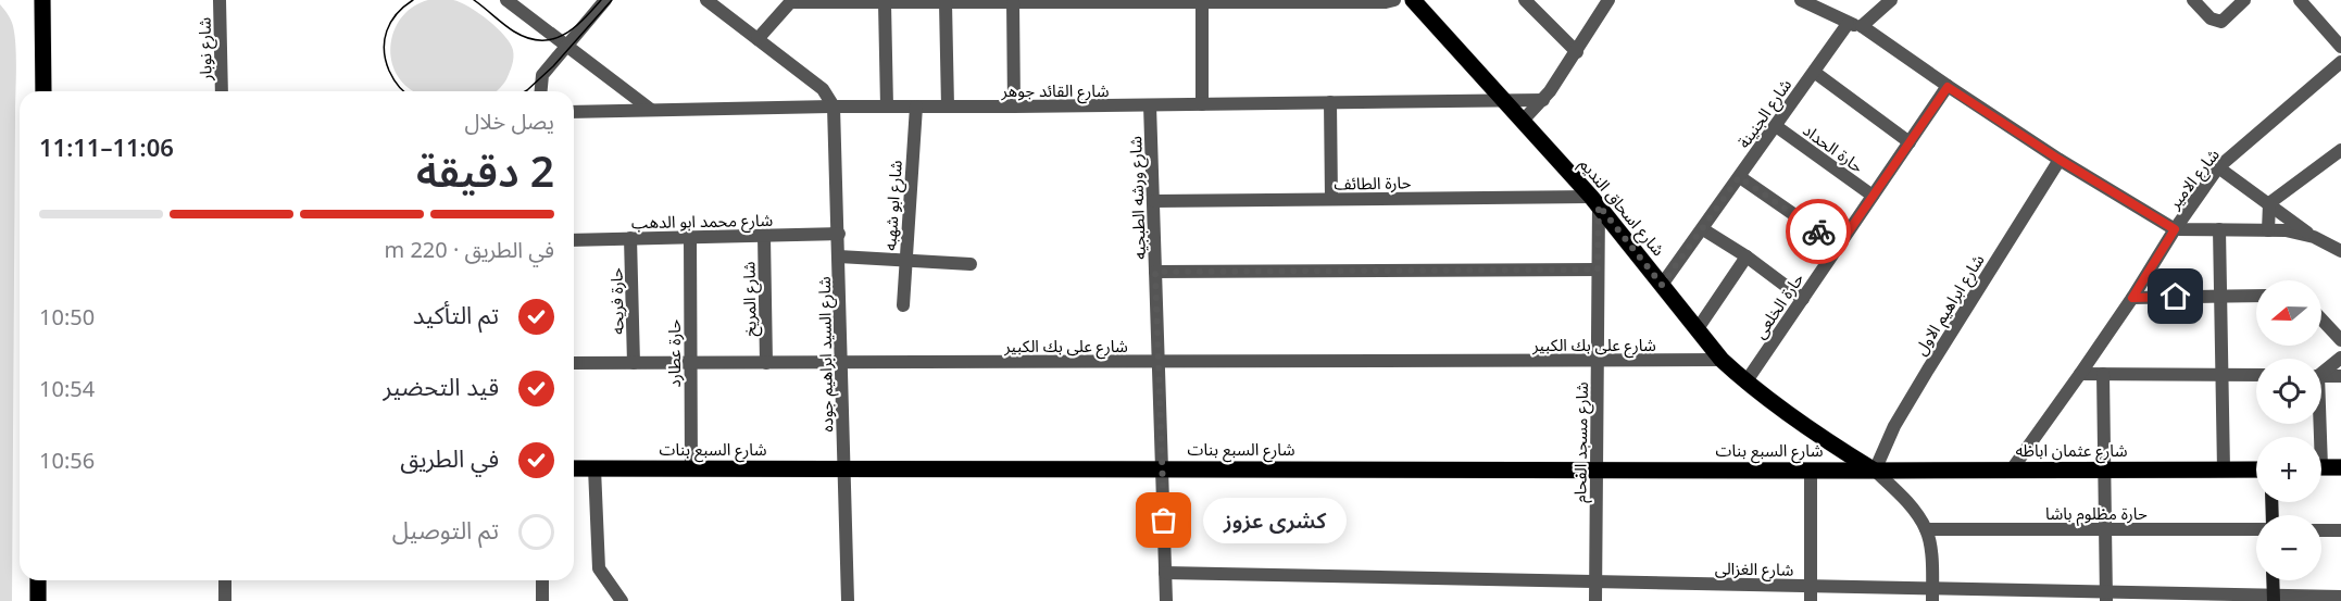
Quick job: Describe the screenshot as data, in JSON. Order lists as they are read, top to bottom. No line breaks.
{"streets":{"main road":["شارع اسحاق النديم","شارع السبع بنات","شارع عثمان اباظه"],"street":["شارع نوبار","شارع القائد جوهر","شارع الجنينة","حارة الحداد","شارع الامير","حارة الطائف","شارع ورشه الطبجيه","شارع ابو شهبه","شارع محمد ابو الدهب","شارع المريخ","حارة فريحه","شارع ابراهيم الاول","حارة الخلعى","شارع على بك الكبير","حارة عطارد","شارع السيد ابراهيم جوده","شارع مسجد الفحام","حارة مظلوم باشا","شارع الغزالى"]},"crossings":[["شارع القائد جوهر","شارع ورشه الطبجيه"],["شارع القائد جوهر","شارع ابو شهبه"],["شارع القائد جوهر","شارع اسحاق النديم"],["شارع القائد جوهر","شارع السيد ابراهيم جوده"],["شارع الجنينة","حارة الحداد"],["شارع الجنينة","شارع اسحاق النديم"],["حارة الحداد","حارة الخلعى"],["شارع الامير","شارع عثمان اباظه"],["حارة الطائف","شارع ورشه الطبجيه"],["حارة الطائف","شارع اسحاق النديم"],["حارة الطائف","شارع مسجد الفحام"],["شارع ورشه الطبجيه","شارع على بك الكبير"],["شارع ورشه الطبجيه","شارع السبع بنات"],["شارع ورشه الطبجيه","شارع الغزالى"],["شارع اسحاق النديم","شارع ابراهيم الاول"],["شارع اسحاق النديم","حارة الخلعى"],["شارع اسحاق النديم","شارع على بك الكبير"],["شارع اسحاق النديم","شارع مسجد الفحام"],["شارع اسحاق النديم","شارع السبع بنات"],["شارع اسحاق النديم","شارع عثمان اباظه"],["شارع محمد ابو الدهب","شارع المريخ"],["شارع محمد ابو الدهب","حارة فريحه"],["شارع محمد ابو الدهب","حارة عطارد"],["شارع محمد ابو الدهب","شارع السيد ابراهيم جوده"],["شارع المريخ","شارع على بك الكبير"],["حارة فريحه","شارع على بك الكبير"],["شارع ابراهيم الاول","شارع السبع بنات"],["شارع ابراهيم الاول","شارع عثمان اباظه"],["شارع على بك الكبير","حارة عطارد"],["شارع على بك الكبير","شارع السيد ابراهيم جوده"],["شارع على بك الكبير","شارع مسجد الفحام"],["حارة عطارد","شارع السبع بنات"],["شارع السيد ابراهيم جوده","شارع السبع بنات"],["شارع مسجد الفحام","شارع السبع بنات"],["شارع مسجد الفحام","شارع الغزالى"],["شارع السبع بنات","شارع عثمان اباظه"]],"places":["كشرى عزوز"],"north":"left","page":{"heading":["2 دقيقة","يصل خلال","11:06–11:11"],"bar":"في الطريق · 220 m","map_buttons":["+","−"],"list":[["تم التأكيد","10:50"],["قيد التحضير","10:54"],["في الطريق","10:56"],"تم التوصيل"],"bubble":"كشرى عزوز"}}
